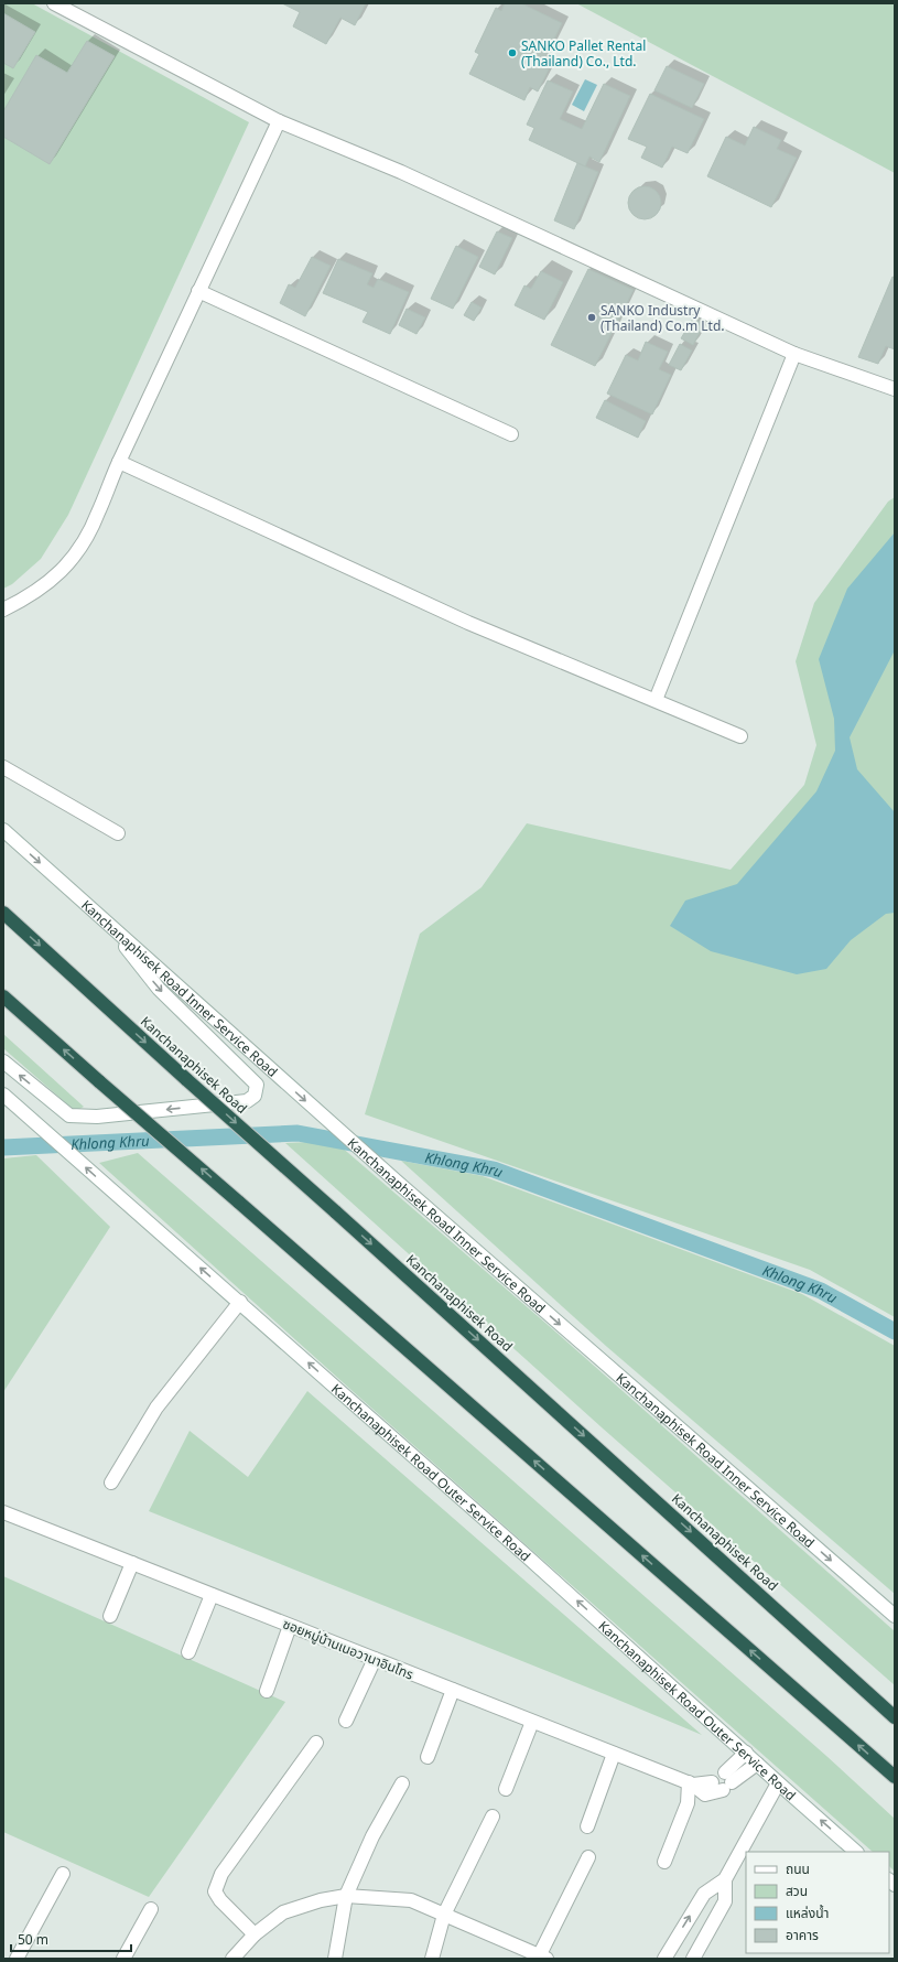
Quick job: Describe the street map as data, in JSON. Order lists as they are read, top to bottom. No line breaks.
{"streets":{"highway":["Kanchanaphisek Road"],"street":["Kanchanaphisek Road Inner Service Road","Kanchanaphisek Road Outer Service Road","ซอยหมู่บ้านเนอวานาอินโทร"]},"one_way":["Kanchanaphisek Road Inner Service Road","Kanchanaphisek Road Outer Service Road"],"water":["Khlong Khru"],"places":["SANKO Pallet Rental (Thailand) Co., Ltd.","SANKO Industry (Thailand) Co.m Ltd."],"legend":["ถนน","สวน","แหล่งน้ำ","อาคาร"],"scale_bar":"50 m"}
